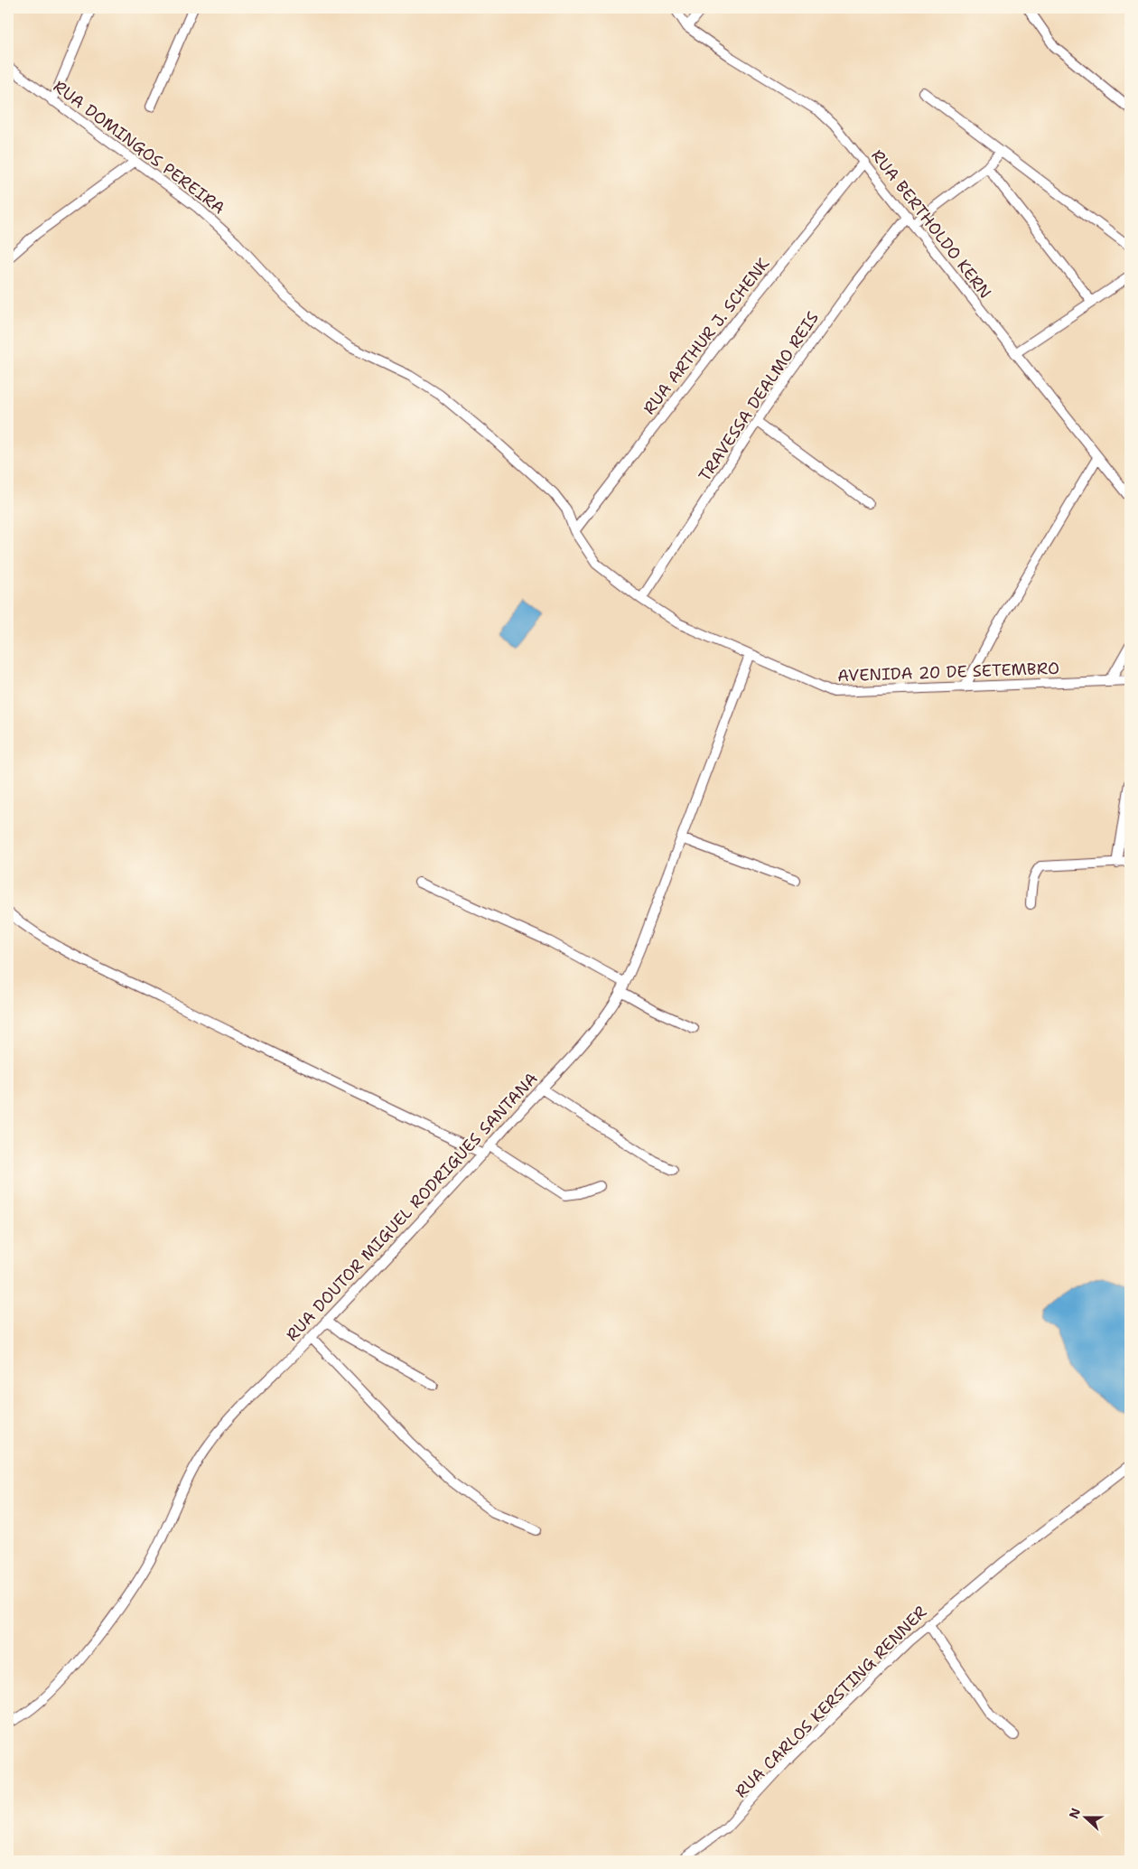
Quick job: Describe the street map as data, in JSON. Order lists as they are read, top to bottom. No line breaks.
{"streets":{"street":["RUA DOMINGOS PEREIRA","RUA BERTHOLDO KERN","RUA ARTHUR J. SCHENK","TRAVESSA DEALMO REIS","AVENIDA 20 DE SETEMBRO","RUA DOUTOR MIGUEL RODRIGUES SANTANA","RUA CARLOS KERSTING RENNER"]},"crossings":[["RUA DOMINGOS PEREIRA","RUA ARTHUR J. SCHENK"],["RUA DOMINGOS PEREIRA","AVENIDA 20 DE SETEMBRO"],["RUA BERTHOLDO KERN","RUA ARTHUR J. SCHENK"],["RUA BERTHOLDO KERN","TRAVESSA DEALMO REIS"],["RUA ARTHUR J. SCHENK","AVENIDA 20 DE SETEMBRO"],["TRAVESSA DEALMO REIS","AVENIDA 20 DE SETEMBRO"],["AVENIDA 20 DE SETEMBRO","RUA DOUTOR MIGUEL RODRIGUES SANTANA"]],"north":"left"}
